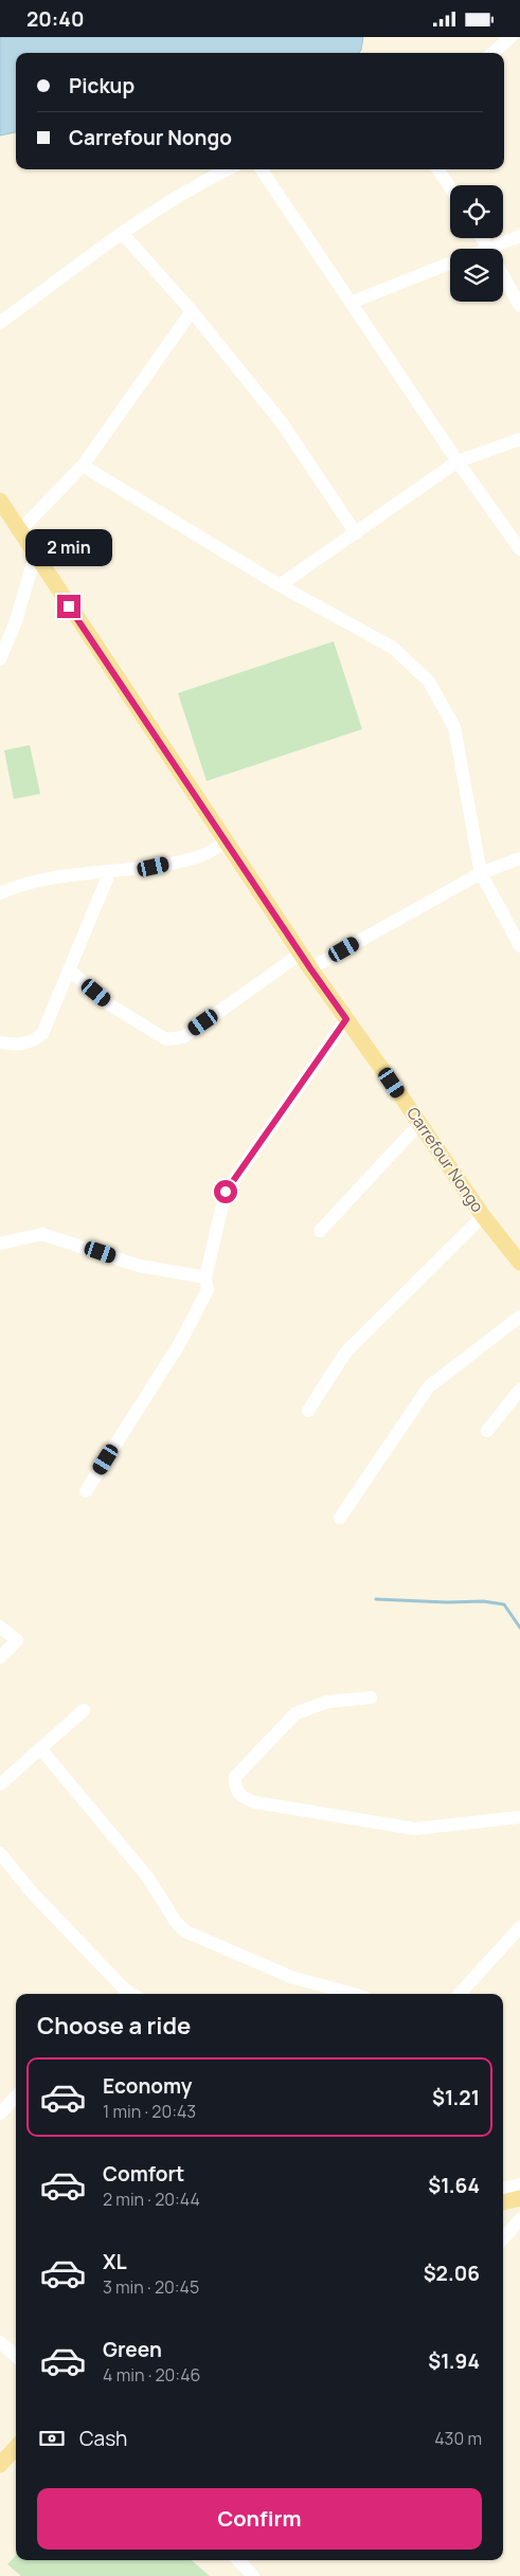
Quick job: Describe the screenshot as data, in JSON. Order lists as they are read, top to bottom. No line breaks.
{"streets":{"main road":["Carrefour Nongo"]},"page":{"status":"20:40","banner":["Pickup","Carrefour Nongo"],"bubble":"2 min","heading":"Choose a ride","list":[{"name":"Economy","note":"1 min · 20:43","value":"$1.21"},{"name":"Comfort","note":"2 min · 20:44","value":"$1.64"},{"name":"XL","note":"3 min · 20:45","value":"$2.06"},{"name":"Green","note":"4 min · 20:46","value":"$1.94"}],"pay":["Cash","430 m"],"buttons":"Confirm"}}
